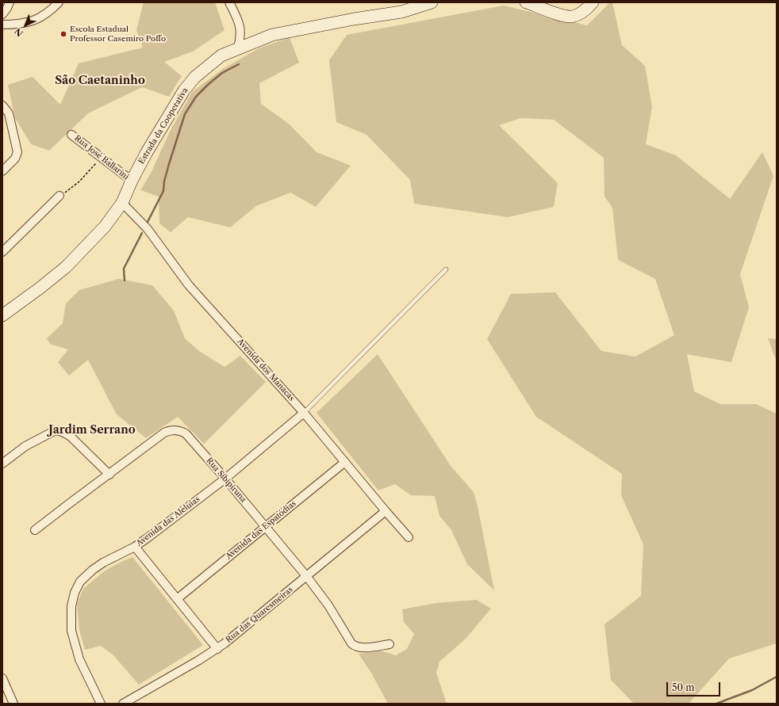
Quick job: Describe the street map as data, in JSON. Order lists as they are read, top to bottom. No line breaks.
{"streets":{"main road":["Estrada da Cooperativa"],"street":["Rua José Ballarini","Avenida dos Manacas","Rua Sibipiruna","Avenida das Aleluias","Avenida das Espatódias","Rua das Quaresmeiras"]},"crossings":[["Estrada da Cooperativa","Rua José Ballarini"],["Estrada da Cooperativa","Avenida dos Manacas"],["Avenida dos Manacas","Avenida das Aleluias"],["Avenida dos Manacas","Avenida das Espatódias"],["Avenida dos Manacas","Rua das Quaresmeiras"],["Rua Sibipiruna","Avenida das Aleluias"],["Rua Sibipiruna","Avenida das Espatódias"],["Rua Sibipiruna","Rua das Quaresmeiras"],["Avenida das Aleluias","Avenida das Espatódias"],["Avenida das Aleluias","Rua das Quaresmeiras"]],"districts":["São Caetaninho","Jardim Serrano"],"places":["Escola Estadual Professor Casemiro Poffo"],"scale_bar":"50 m","north":"bottom left"}
